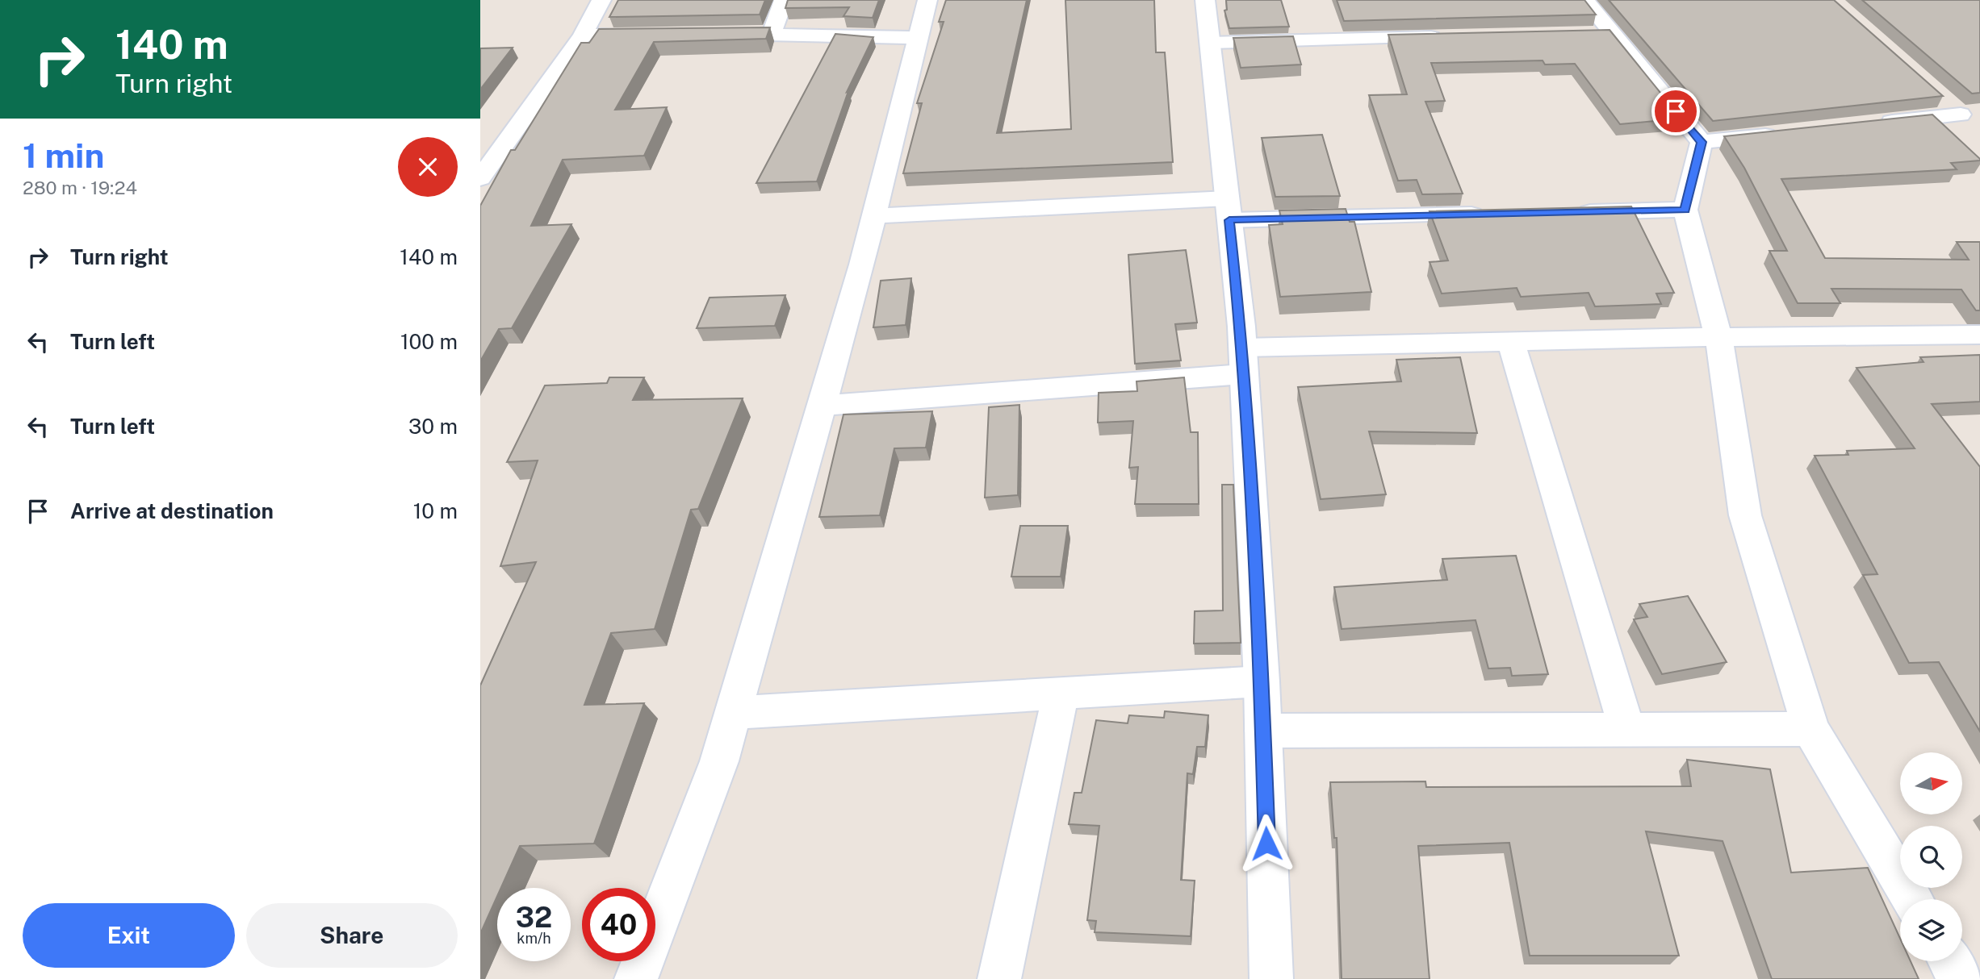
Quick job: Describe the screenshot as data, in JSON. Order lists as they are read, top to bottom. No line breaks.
{"north":"right","page":{"turn":["140 m","Turn right"],"heading":["1 min","280 m · 19:24"],"list":[{"name":"Turn right","value":"140 m"},{"name":"Turn left","value":"100 m"},{"name":"Turn left","value":"30 m"},{"name":"Arrive at destination","value":"10 m"}],"speed":"32 km/h","limit":"40","buttons":["Exit","Share"]}}
